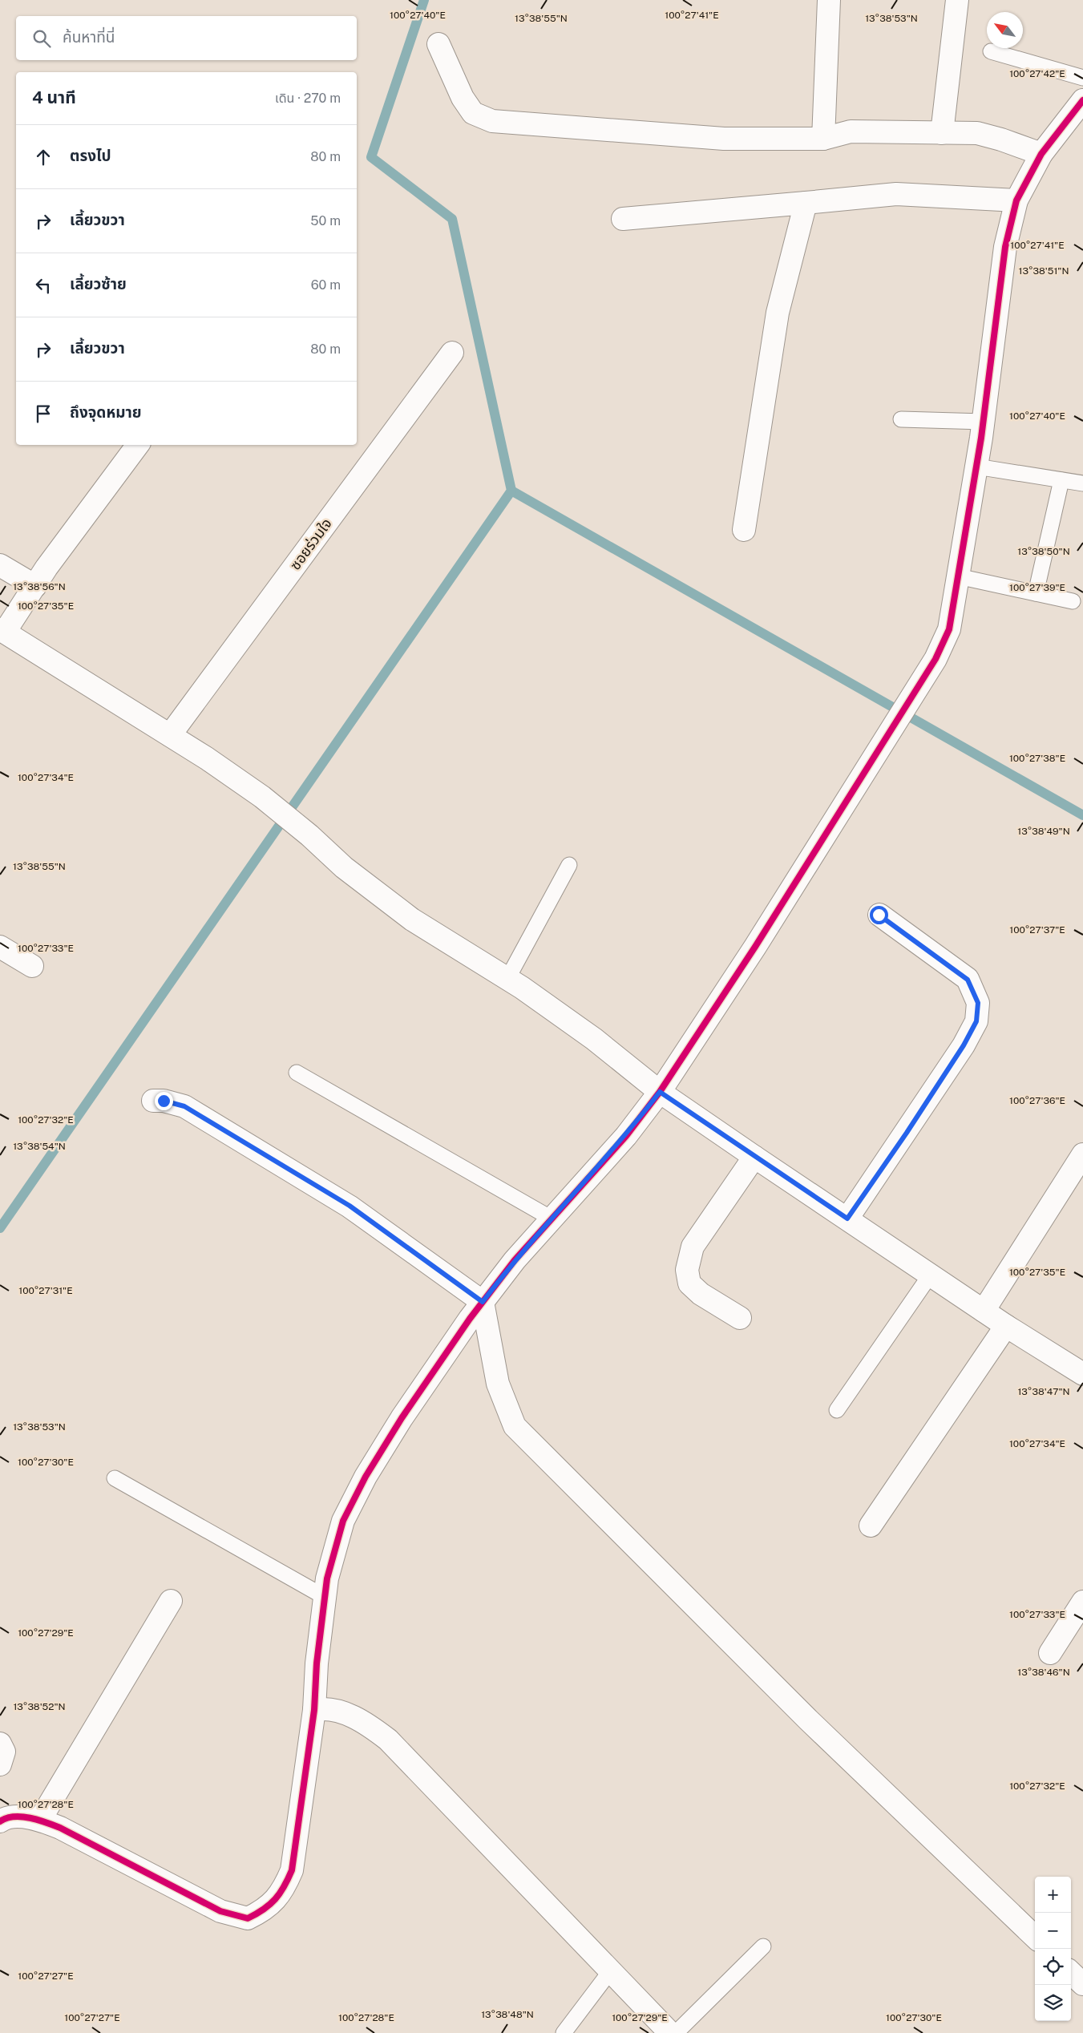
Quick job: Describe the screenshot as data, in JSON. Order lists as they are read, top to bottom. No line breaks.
{"streets":{"street":["ซอยร่วมใจ"]},"north":"top left","page":{"search":"ค้นหาที่นี่","heading":["4 นาที","เดิน · 270 m"],"list":[["ตรงไป","80 m"],["เลี้ยวขวา","50 m"],["เลี้ยวซ้าย","60 m"],["เลี้ยวขวา","80 m"],"ถึงจุดหมาย"],"map_buttons":["+","−"]},"coordinates":["100°27'40\"E","100°27'41\"E","13°38'55\"N","13°38'53\"N","100°27'42\"E","13°38'51\"N","13°38'50\"N","13°38'56\"N","100°27'39\"E","100°27'35\"E","100°27'38\"E","100°27'34\"E","13°38'49\"N","100°27'37\"E","100°27'33\"E","100°27'36\"E","100°27'32\"E","13°38'54\"N","100°27'31\"E","13°38'47\"N","100°27'30\"E","100°27'29\"E","13°38'46\"N","13°38'52\"N","100°27'28\"E","100°27'27\"E","13°38'48\"N"]}
